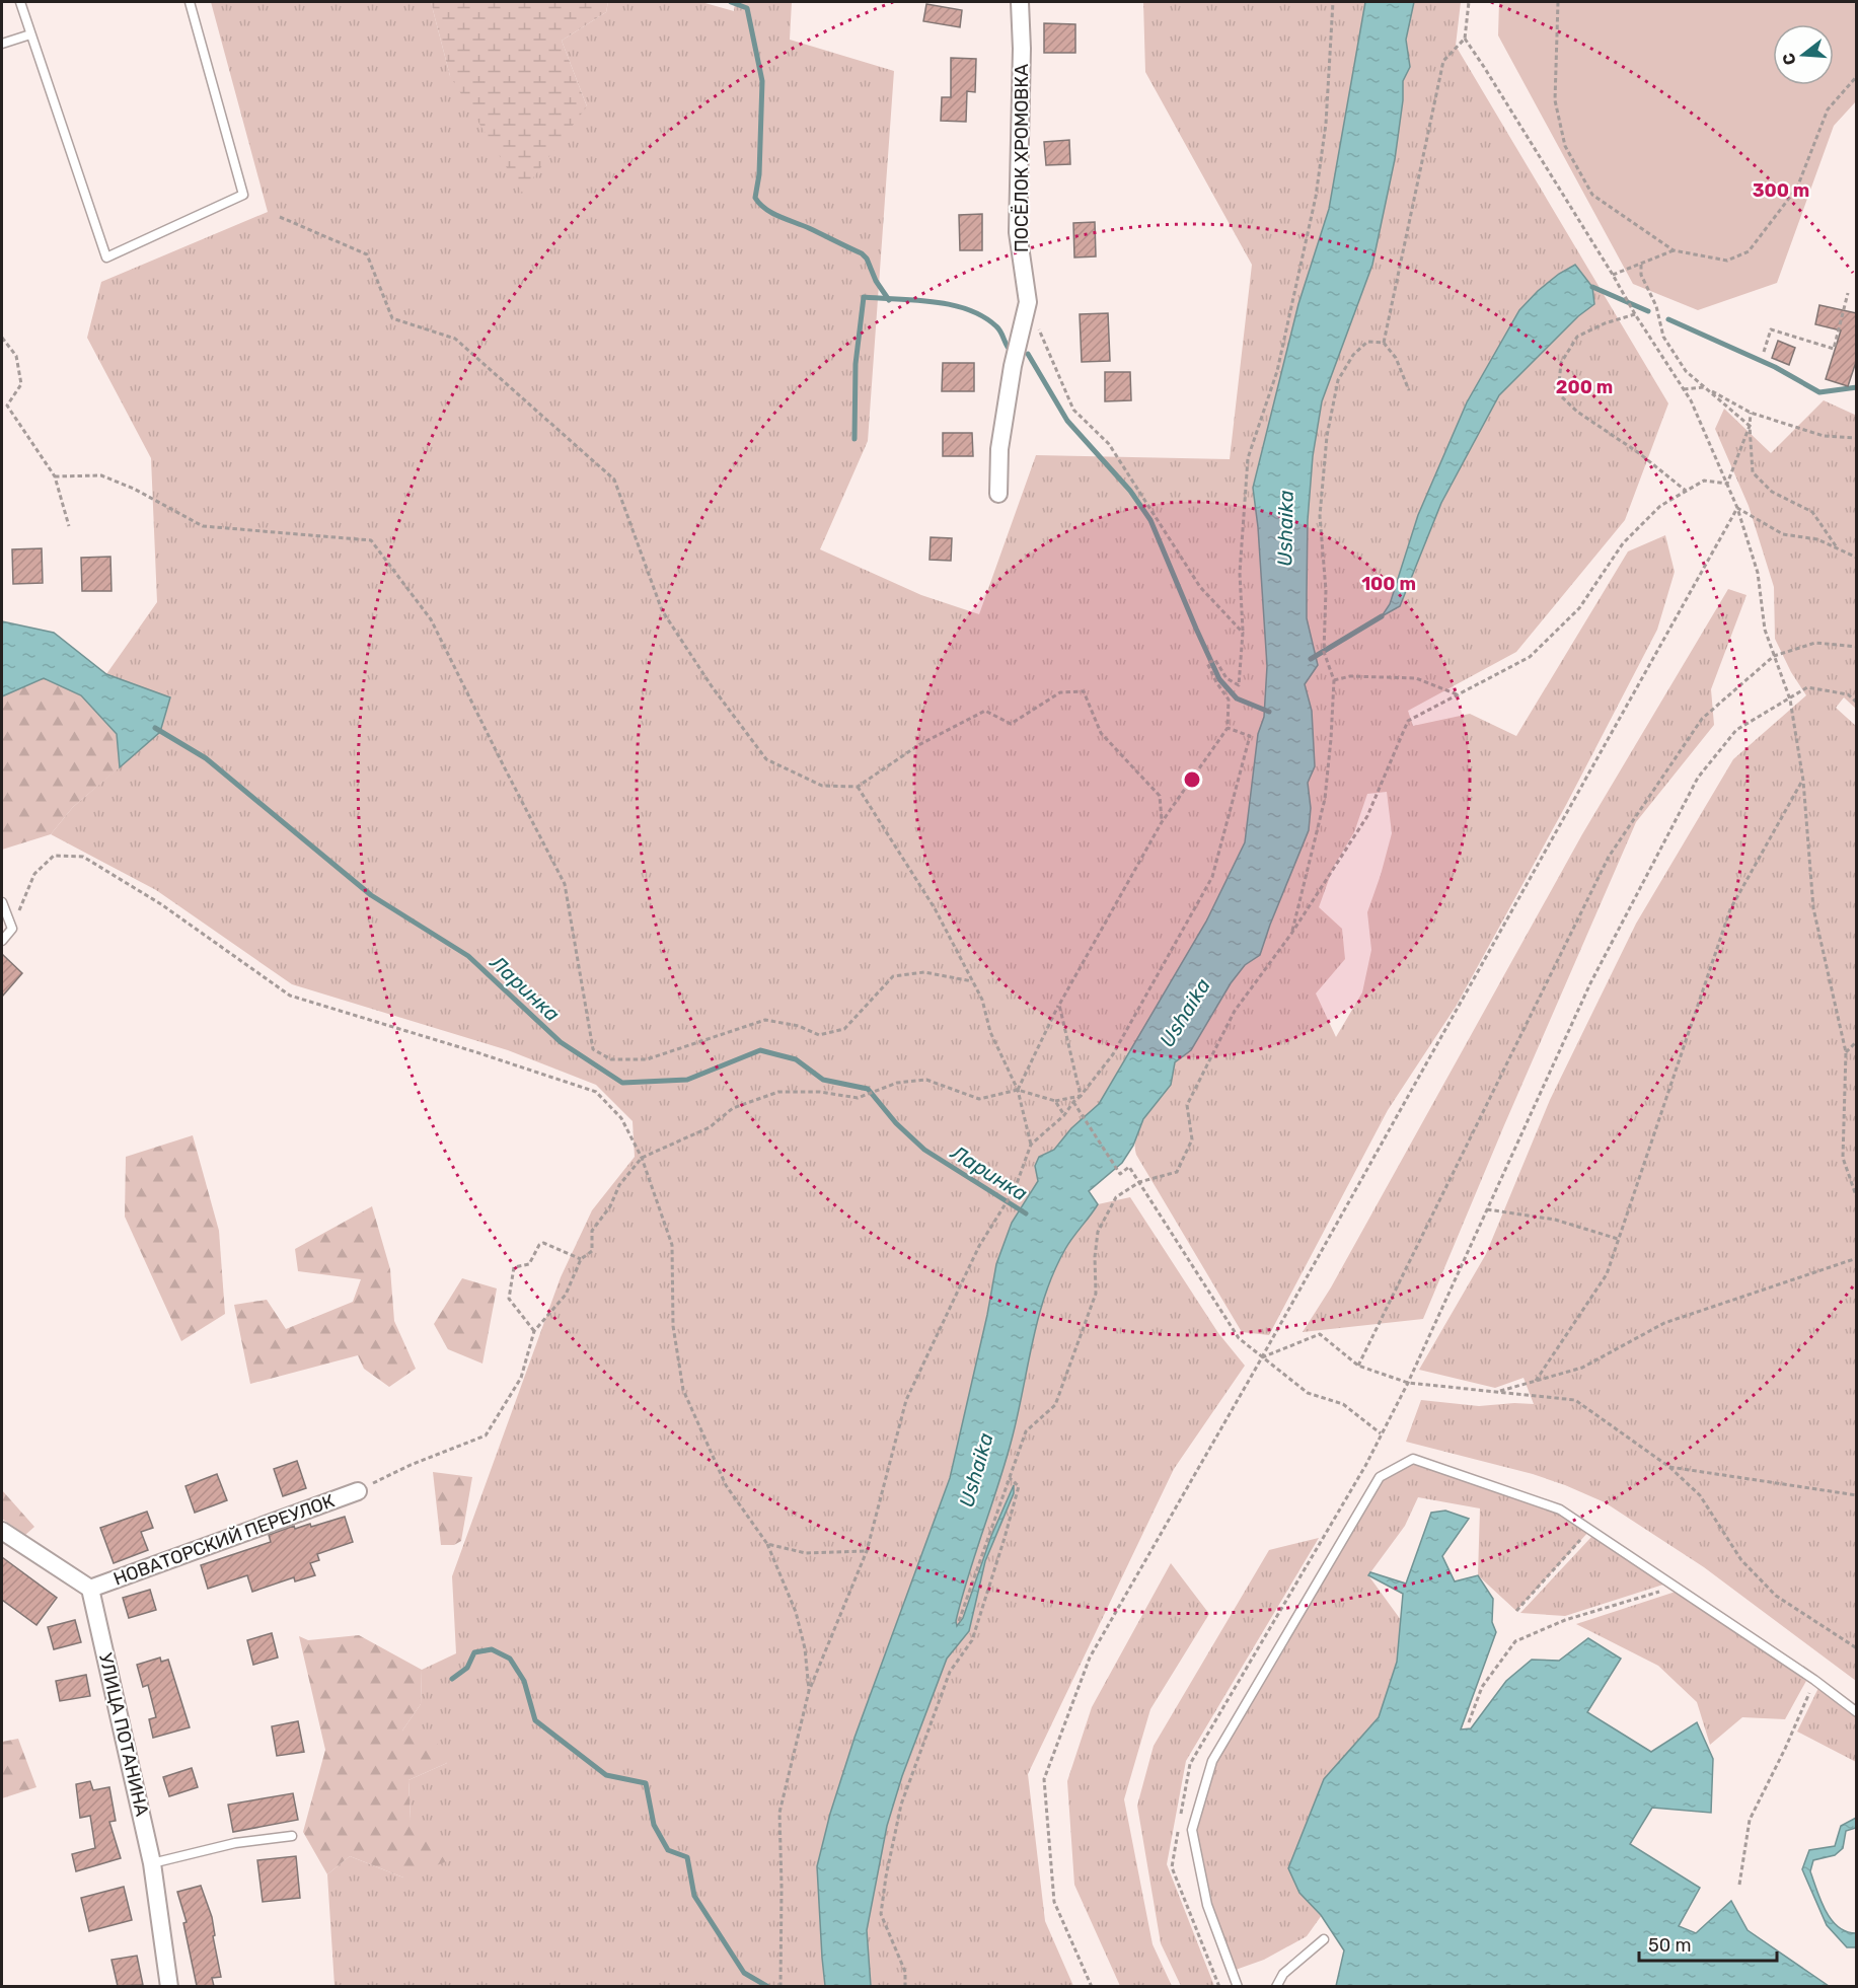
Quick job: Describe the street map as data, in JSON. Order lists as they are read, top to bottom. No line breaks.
{"streets":{"street":["ПОСЁЛОК ХРОМОВКА","НОВАТОРСКИЙ ПЕРЕУЛОК","УЛИЦА ПОТАНИНА"]},"crossings":[["НОВАТОРСКИЙ ПЕРЕУЛОК","УЛИЦА ПОТАНИНА"]],"water":["Ushaika","Ларинка"],"scale_bar":"50 m","north":"left","rings":["300 m","200 m","100 m"]}
